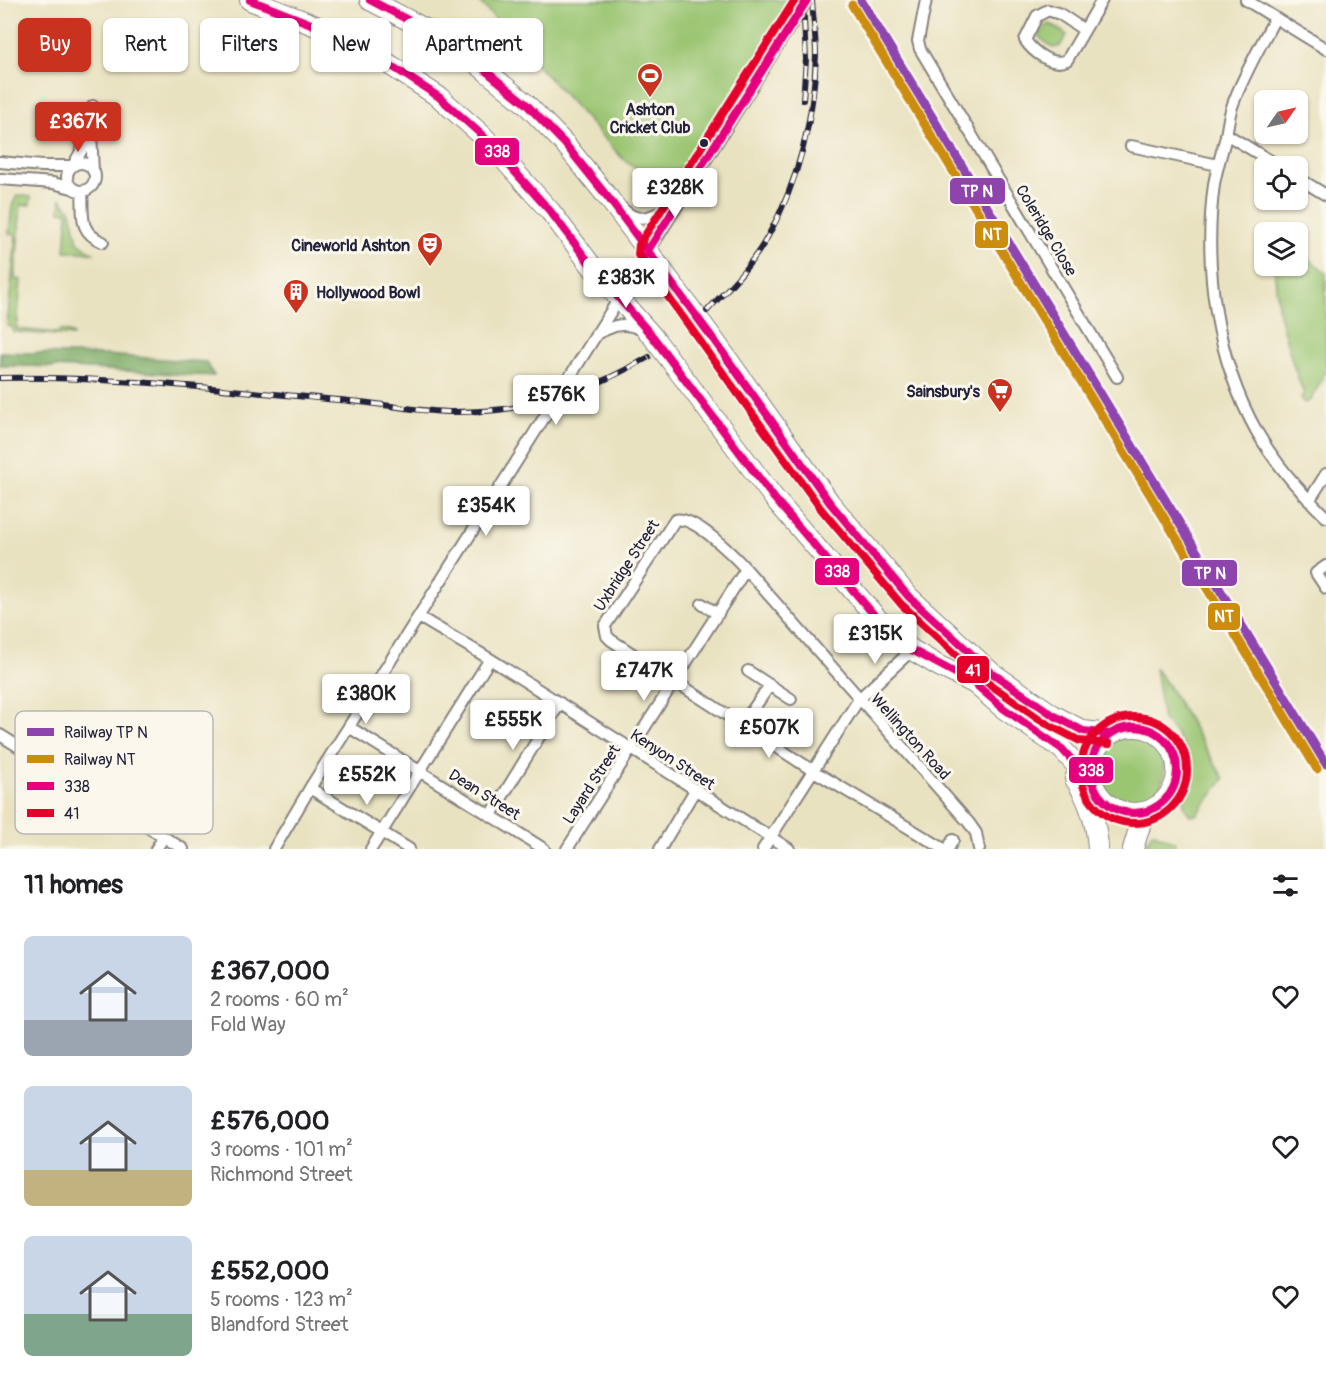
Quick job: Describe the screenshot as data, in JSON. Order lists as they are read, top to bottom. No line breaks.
{"streets":{"street":["Coleridge Close","Uxbridge Street","Wellington Road","Kenyon Street","Layard Street","Dean Street"]},"crossings":[["Uxbridge Street","Wellington Road"],["Uxbridge Street","Layard Street"],["Wellington Road","Layard Street"],["Kenyon Street","Layard Street"]],"places":{"sports":["Ashton Cricket Club"],"theatre":["Cineworld Ashton"],"building":["Hollywood Bowl"],"supermarket":["Sainsbury's"]},"lines":["transit line 338","transit line 41","rail line NT"],"legend":["Railway TP N","Railway NT","338","41"],"north":"top right","page":{"chip":["Buy","Rent","Filters","New","Apartment"],"price":["£367K","£328K","£383K","£576K","£354K","£315K","£747K","£380K","£555K","£507K","£552K"],"heading":"11 homes","list":[{"name":"£367,000","note":"2 rooms · 60 m² · Fold Way"},{"name":"£576,000","note":"3 rooms · 101 m² · Richmond Street"},{"name":"£552,000","note":"5 rooms · 123 m² · Blandford Street"}]}}
